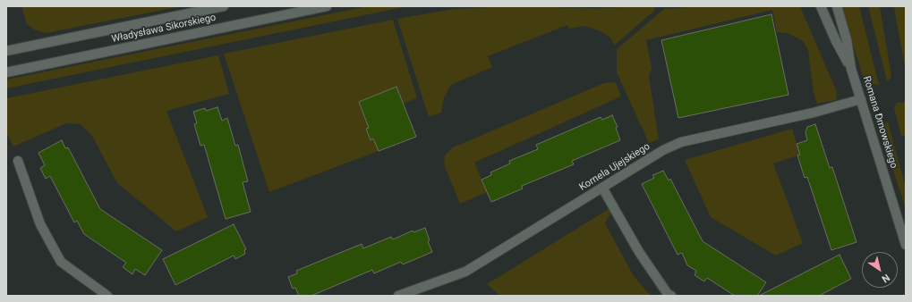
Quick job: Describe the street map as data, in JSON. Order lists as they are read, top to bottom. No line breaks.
{"streets":{"street":["Władysława Sikorskiego","Romana Dmowskiego","Kornela Ujejskiego"]},"crossings":[["Romana Dmowskiego","Kornela Ujejskiego"]],"north":"bottom right"}
